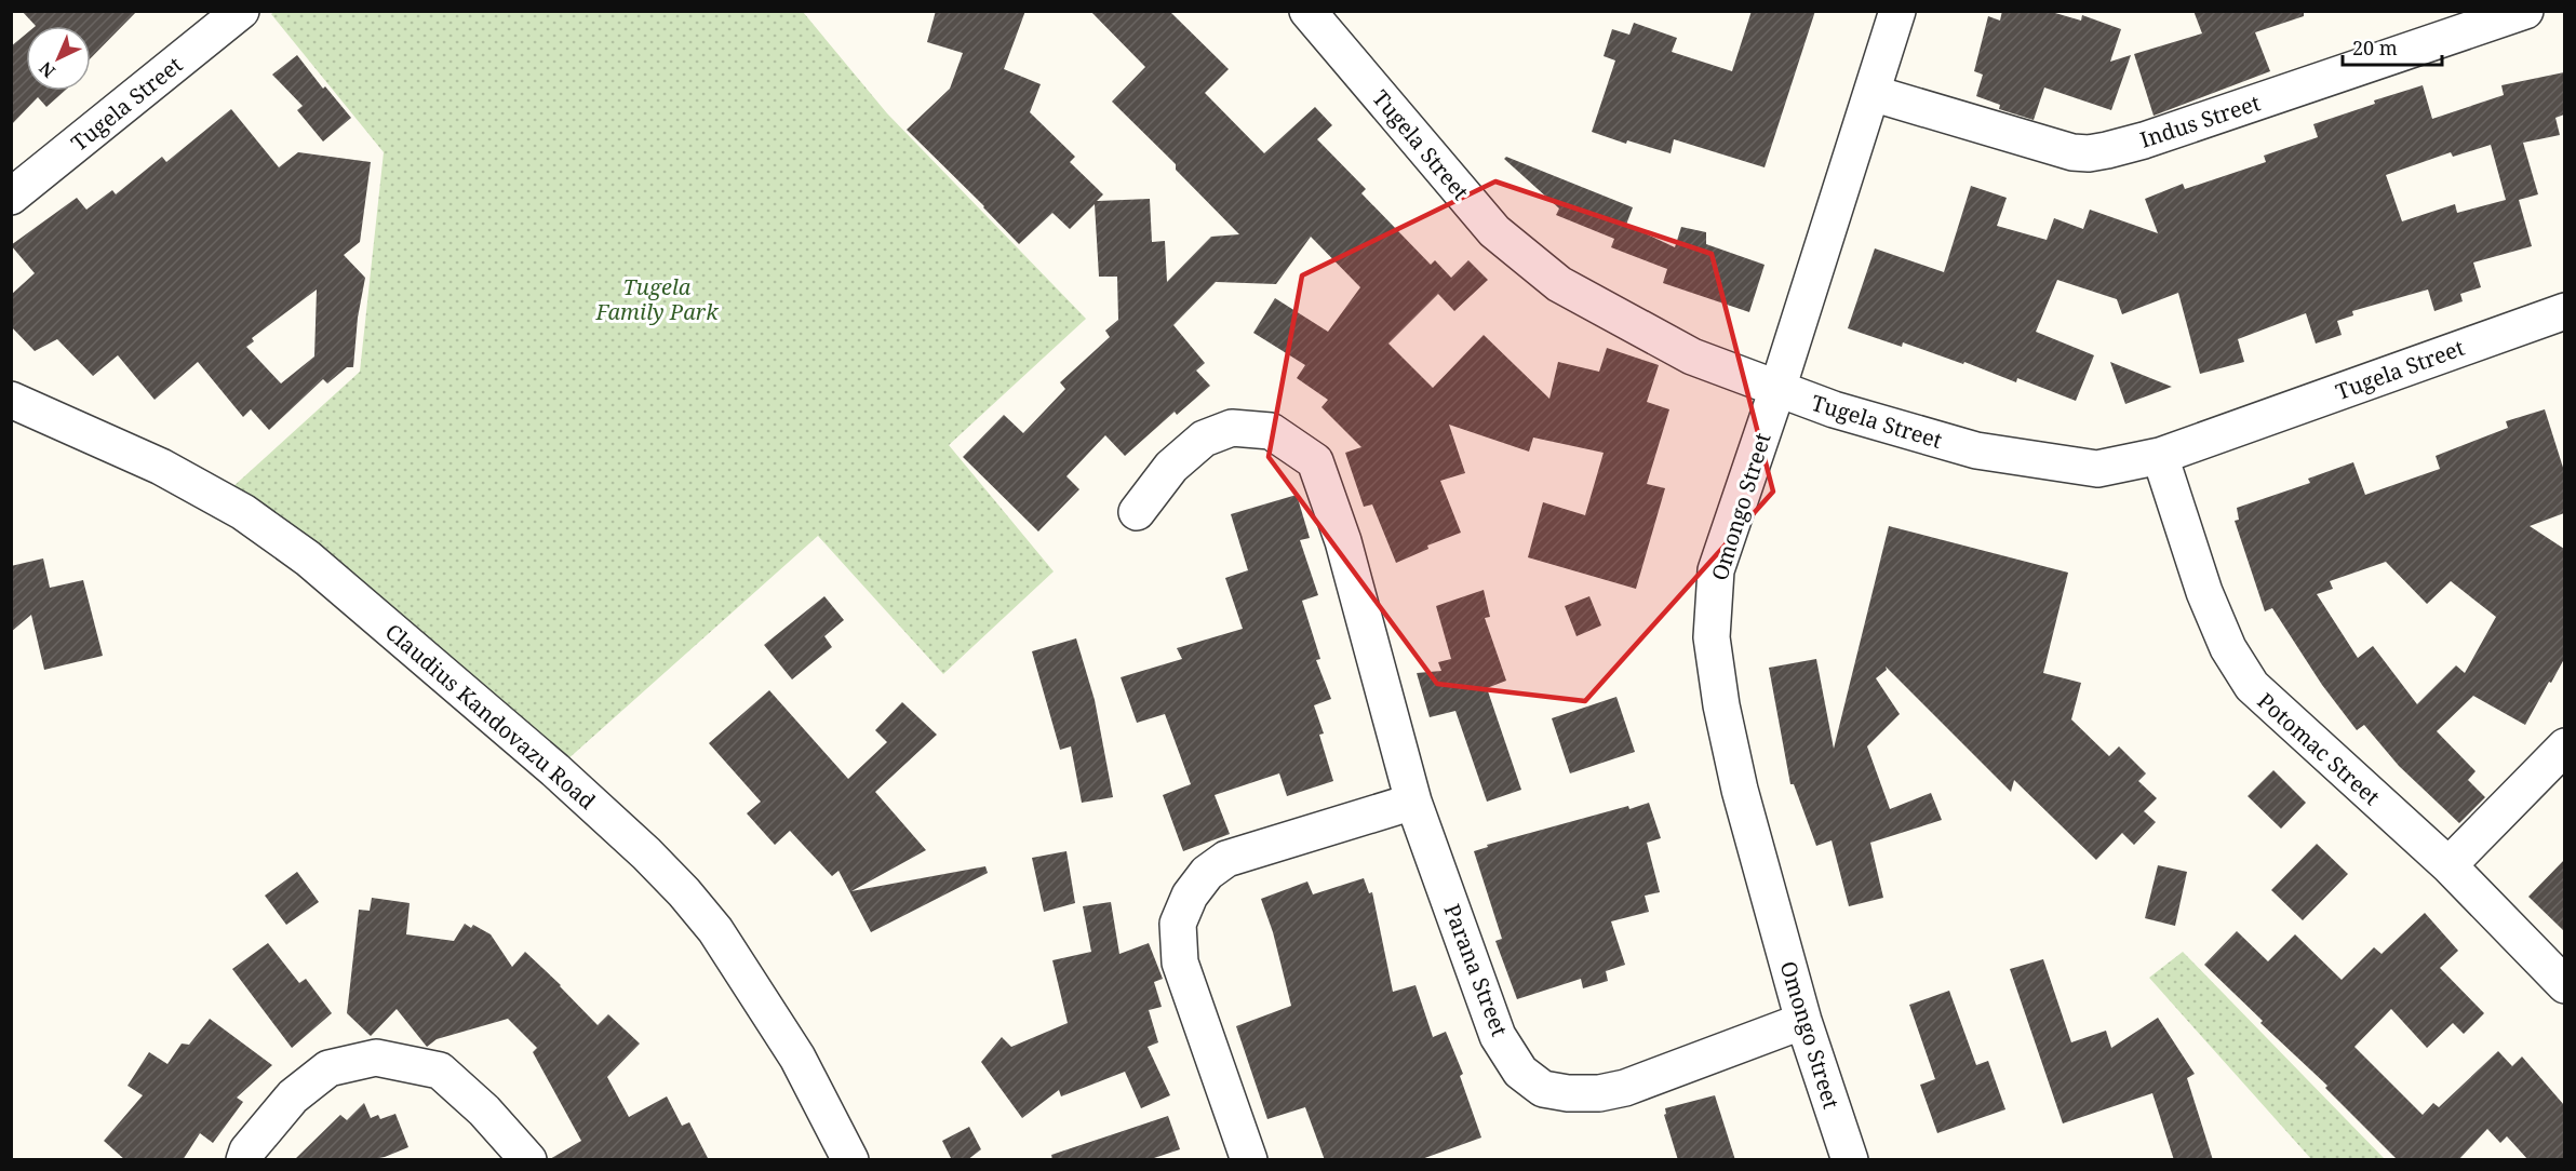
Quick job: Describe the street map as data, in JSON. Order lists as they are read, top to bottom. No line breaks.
{"streets":{"street":["Tugela Street","Indus Street","Omongo Street","Claudius Kandovazu Road","Potomac Street","Parana Street"]},"crossings":[["Tugela Street","Omongo Street"],["Tugela Street","Potomac Street"],["Indus Street","Omongo Street"],["Omongo Street","Parana Street"]],"parks":["Tugela Family Park"],"scale_bar":"20 m","north":"bottom left"}
